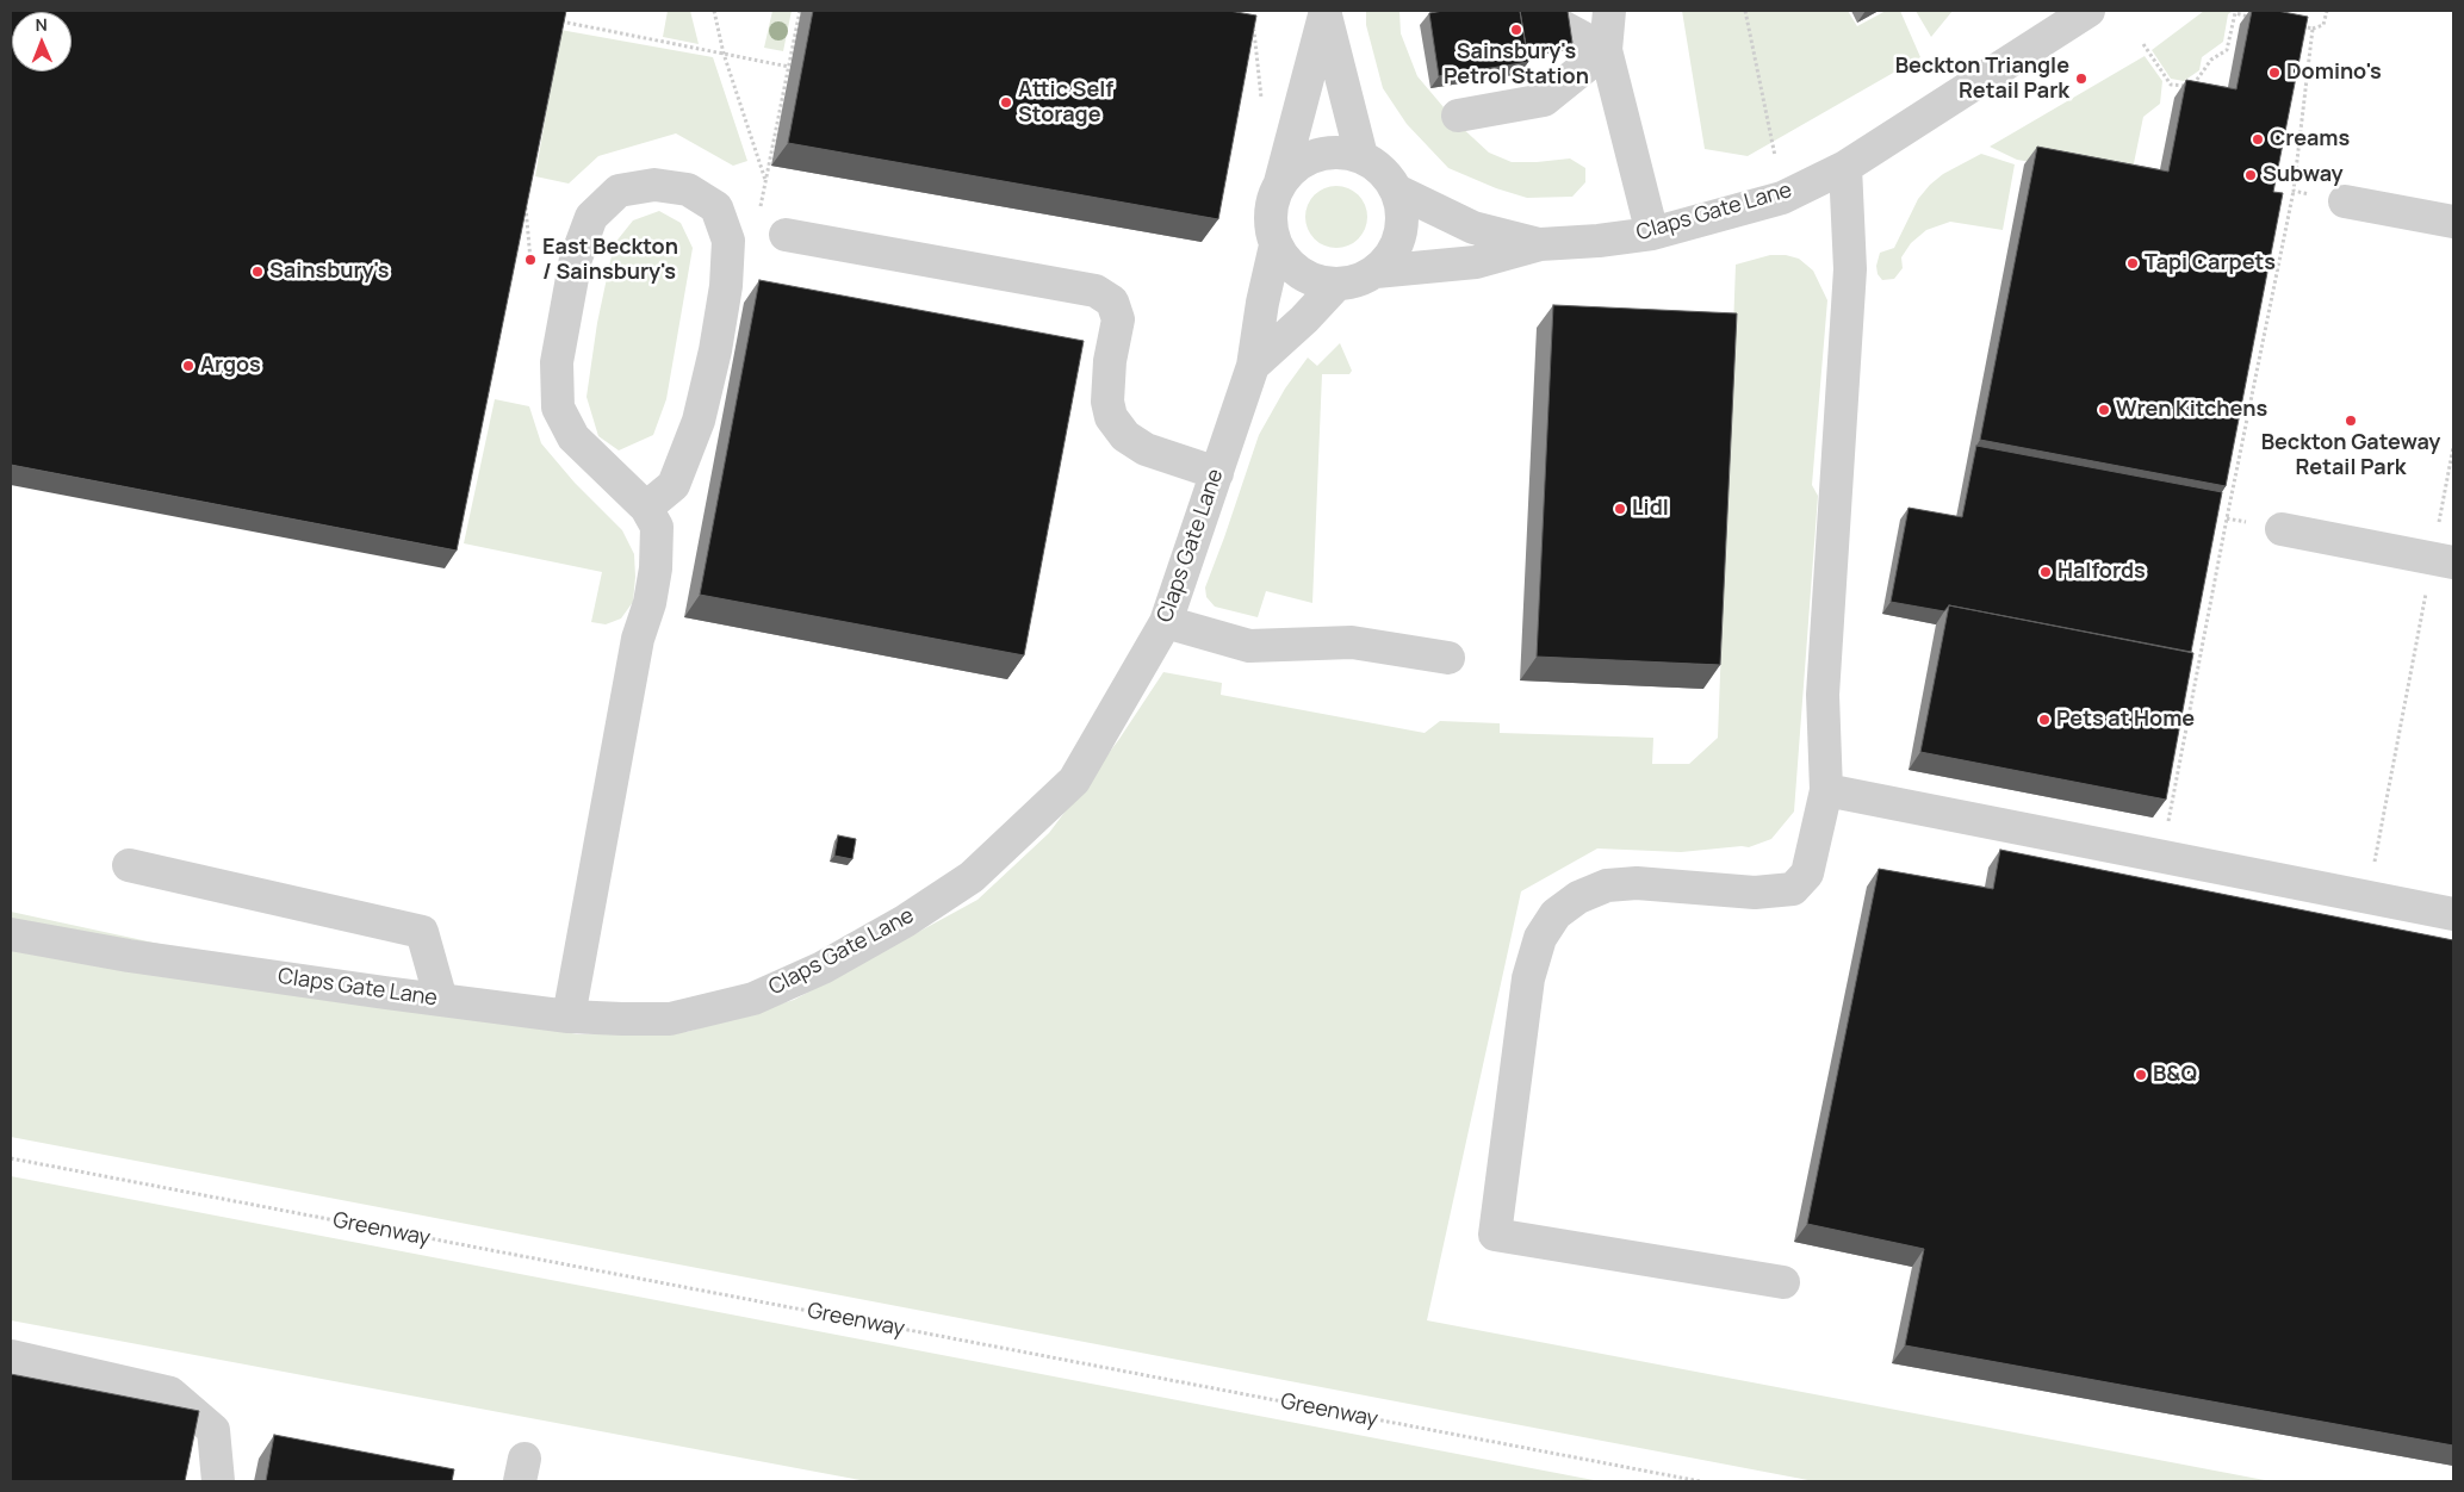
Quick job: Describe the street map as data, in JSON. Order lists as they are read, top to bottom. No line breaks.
{"streets":{"street":["Claps Gate Lane"],"path":["Greenway"]},"places":["Sainsbury's Petrol Station","Domino's","Beckton Triangle Retail Park","Attic Self Storage","Creams","Subway","East Beckton / Sainsbury's","Tapi Carpets","Sainsbury's","Argos","Wren Kitchens","Beckton Gateway Retail Park","Lidl","Halfords","Pets at Home","B&Q"],"north":"top"}
